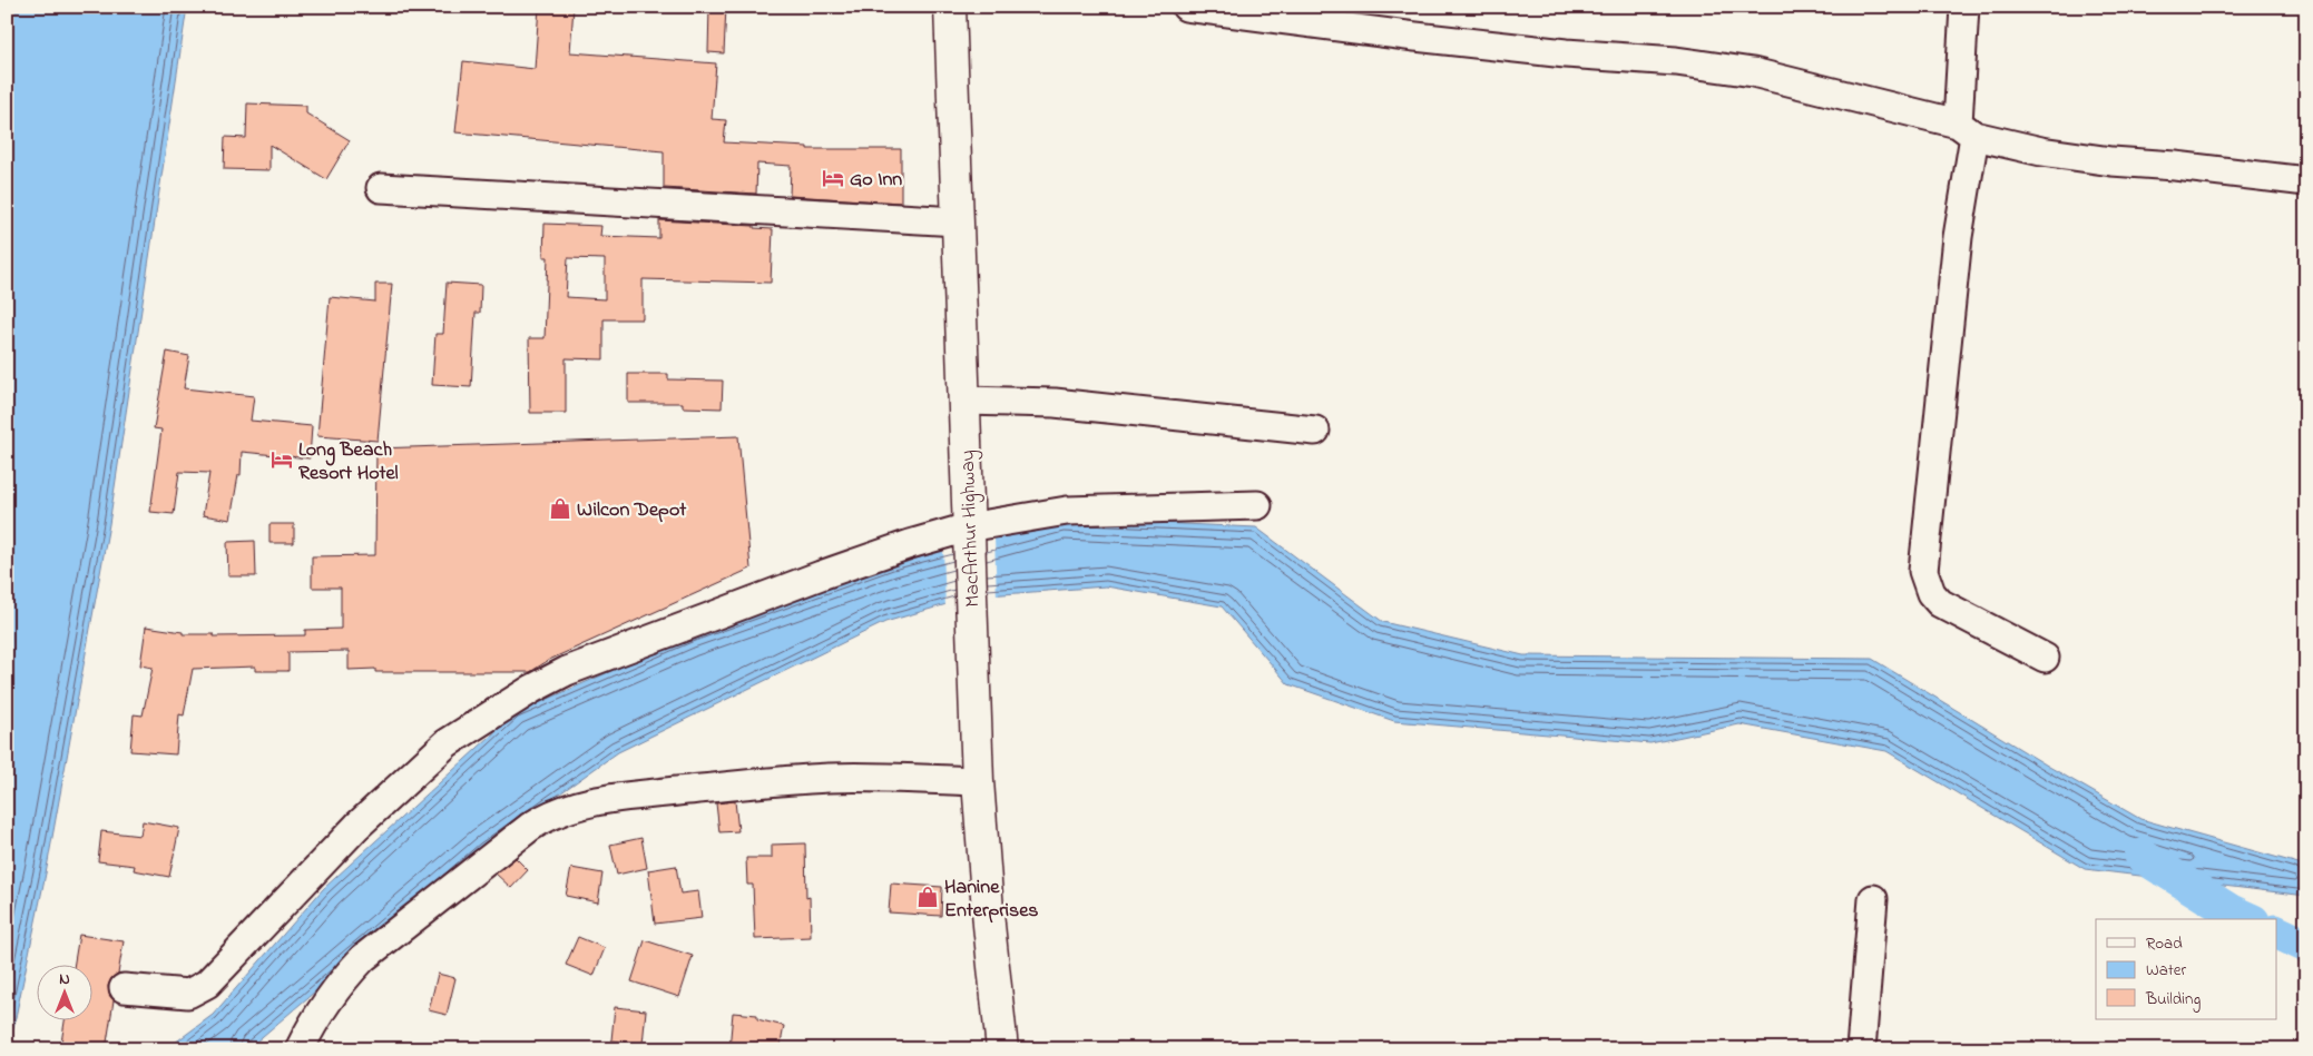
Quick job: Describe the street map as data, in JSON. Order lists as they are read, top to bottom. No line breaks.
{"streets":{"highway":["MacArthur Highway"]},"places":{"hotel":["Go Inn","Long Beach Resort Hotel"],"shop":["Wilcon Depot","Hanine Enterprises"]},"legend":["Road","Water","Building"],"north":"top"}
